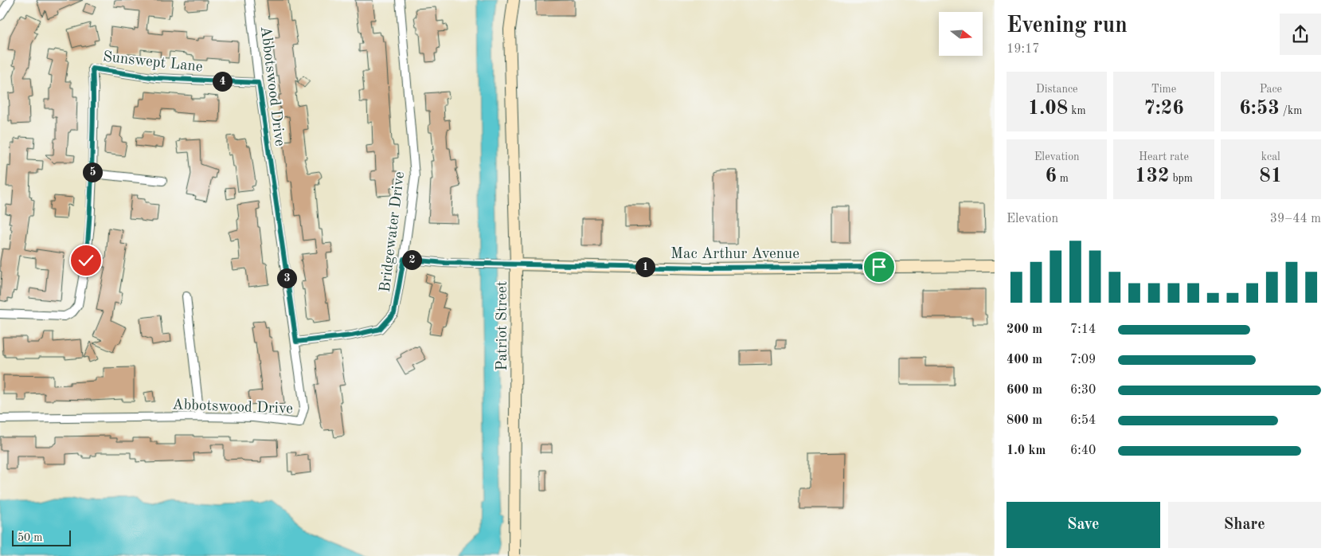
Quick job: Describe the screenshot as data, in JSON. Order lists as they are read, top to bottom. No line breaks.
{"streets":{"main road":["Mac Arthur Avenue","Patriot Street"],"street":["Sunswept Lane","Abbotswood Drive","Bridgewater Drive"]},"crossings":[["Sunswept Lane","Abbotswood Drive"],["Abbotswood Drive","Bridgewater Drive"],["Bridgewater Drive","Mac Arthur Avenue"],["Mac Arthur Avenue","Patriot Street"]],"scale_bar":"50 m","north":"right","page":{"heading":["Evening run","19:17"],"stats":[["Distance","1.08 km"],["Time","7:26"],["Pace","6:53 /km"],["Elevation","6 m"],["Heart rate","132 bpm"],["kcal","81"]],"pins":["4","5","2","1","3"],"chart":["Elevation","39–44 m"],"list":[{"name":"200 m","note":"7:14"},{"name":"400 m","note":"7:09"},{"name":"600 m","note":"6:30"},{"name":"800 m","note":"6:54"},{"name":"1.0 km","note":"6:40"}],"buttons":["Save","Share"],"scale":"50 m"}}
